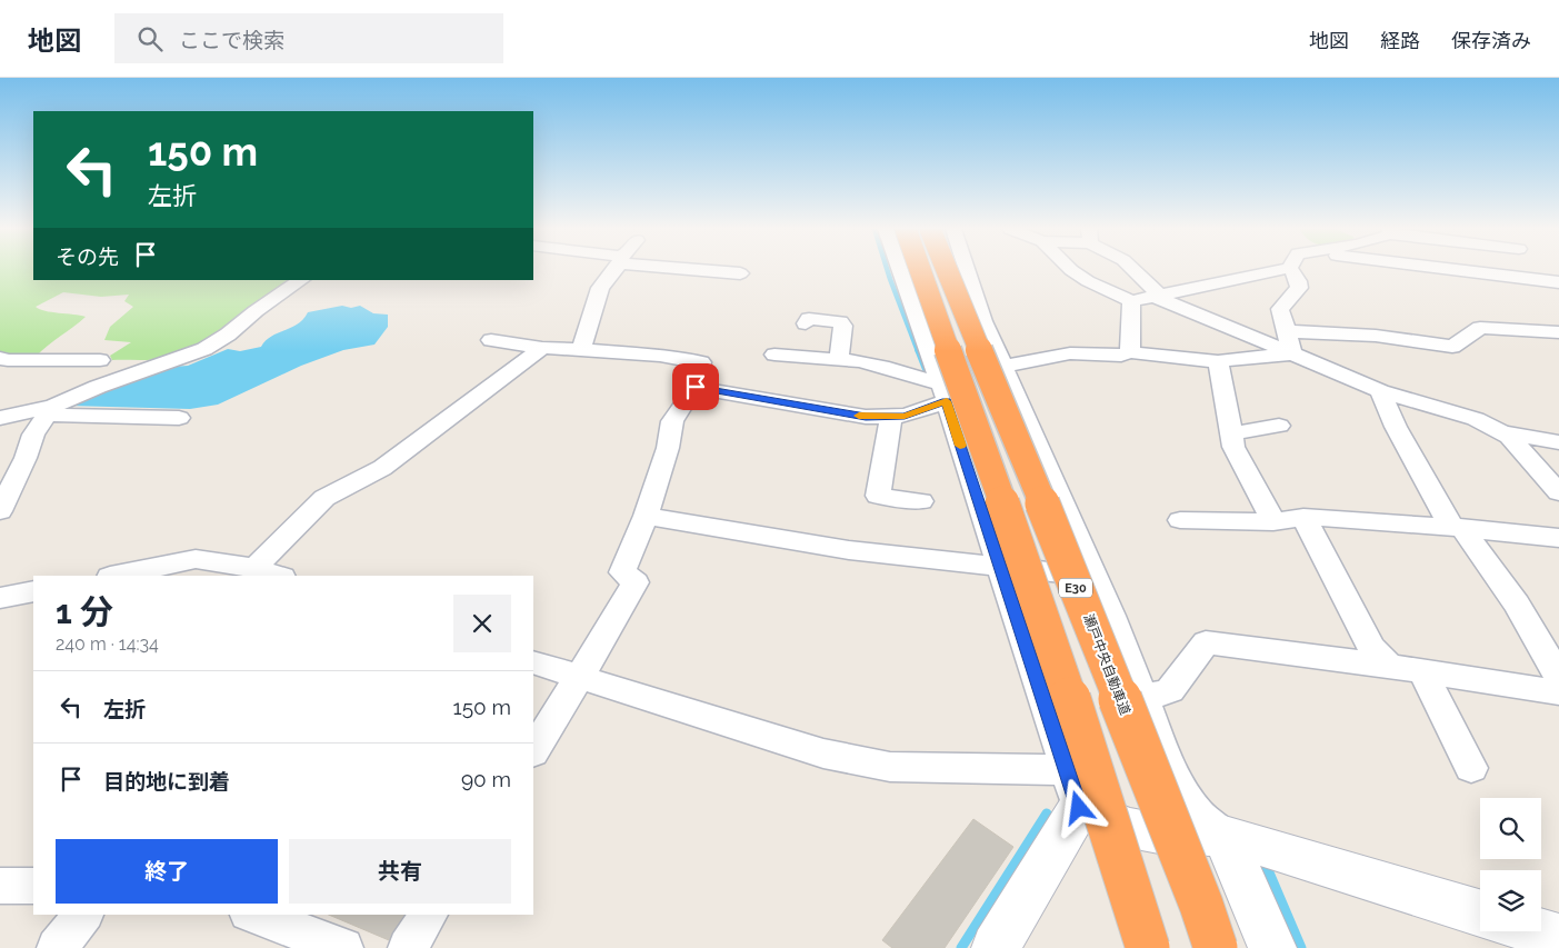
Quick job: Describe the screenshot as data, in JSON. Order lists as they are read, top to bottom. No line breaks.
{"streets":{"highway":["E30","瀬戸中央自動車道"]},"page":{"header":"地図","search":"ここで検索","nav":["地図","経路","保存済み"],"turn":["150 m","左折"],"then":"その先","heading":["1 分","240 m · 14:34"],"list":[{"name":"左折","value":"150 m"},{"name":"目的地に到着","value":"90 m"}],"buttons":["終了","共有"]}}
